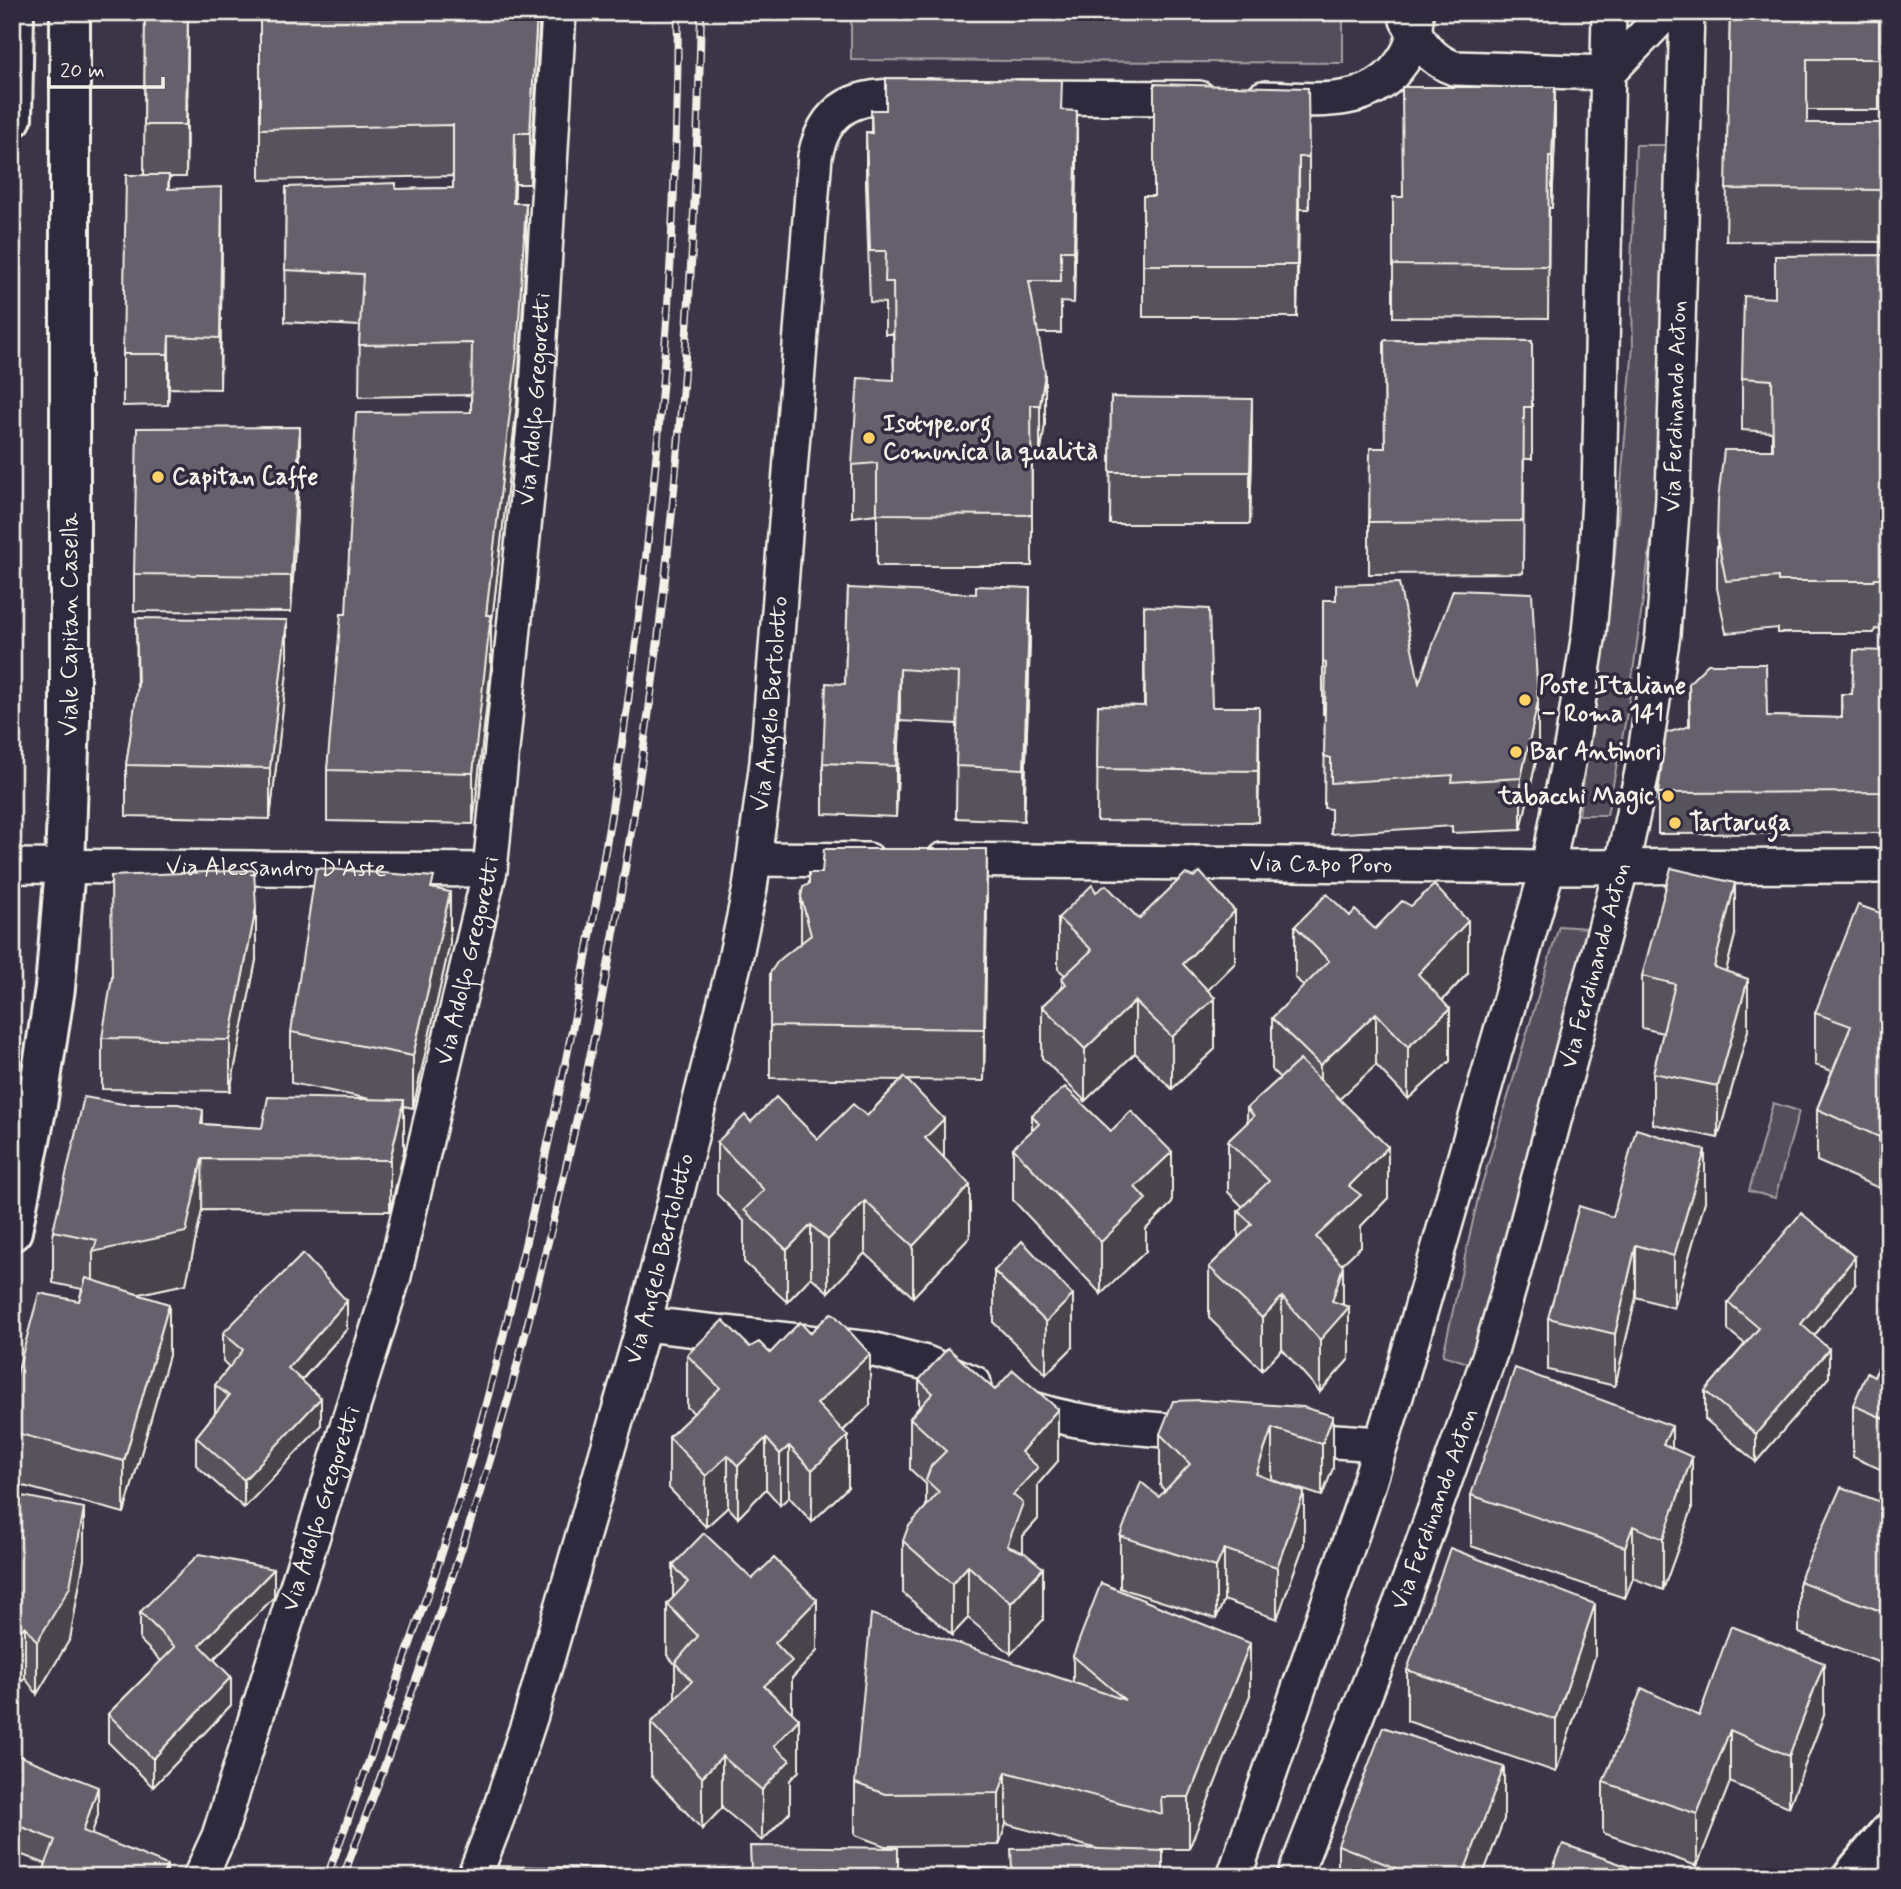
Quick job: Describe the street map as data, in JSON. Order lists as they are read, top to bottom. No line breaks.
{"streets":{"street":["Via Adolfo Gregoretti","Via Ferdinando Acton","Viale Capitan Casella","Via Angelo Bertolotto","Via Capo Poro","Via Alessandro D'Aste"]},"crossings":[["Via Adolfo Gregoretti","Via Alessandro D'Aste"],["Via Ferdinando Acton","Via Capo Poro"],["Viale Capitan Casella","Via Alessandro D'Aste"],["Via Angelo Bertolotto","Via Capo Poro"]],"places":["Isotype.org Comunica la qualità","Capitan Caffe","Poste Italiane – Roma 141","Bar Antinori","tabacchi Magic","Tartaruga"],"scale_bar":"20 m"}
